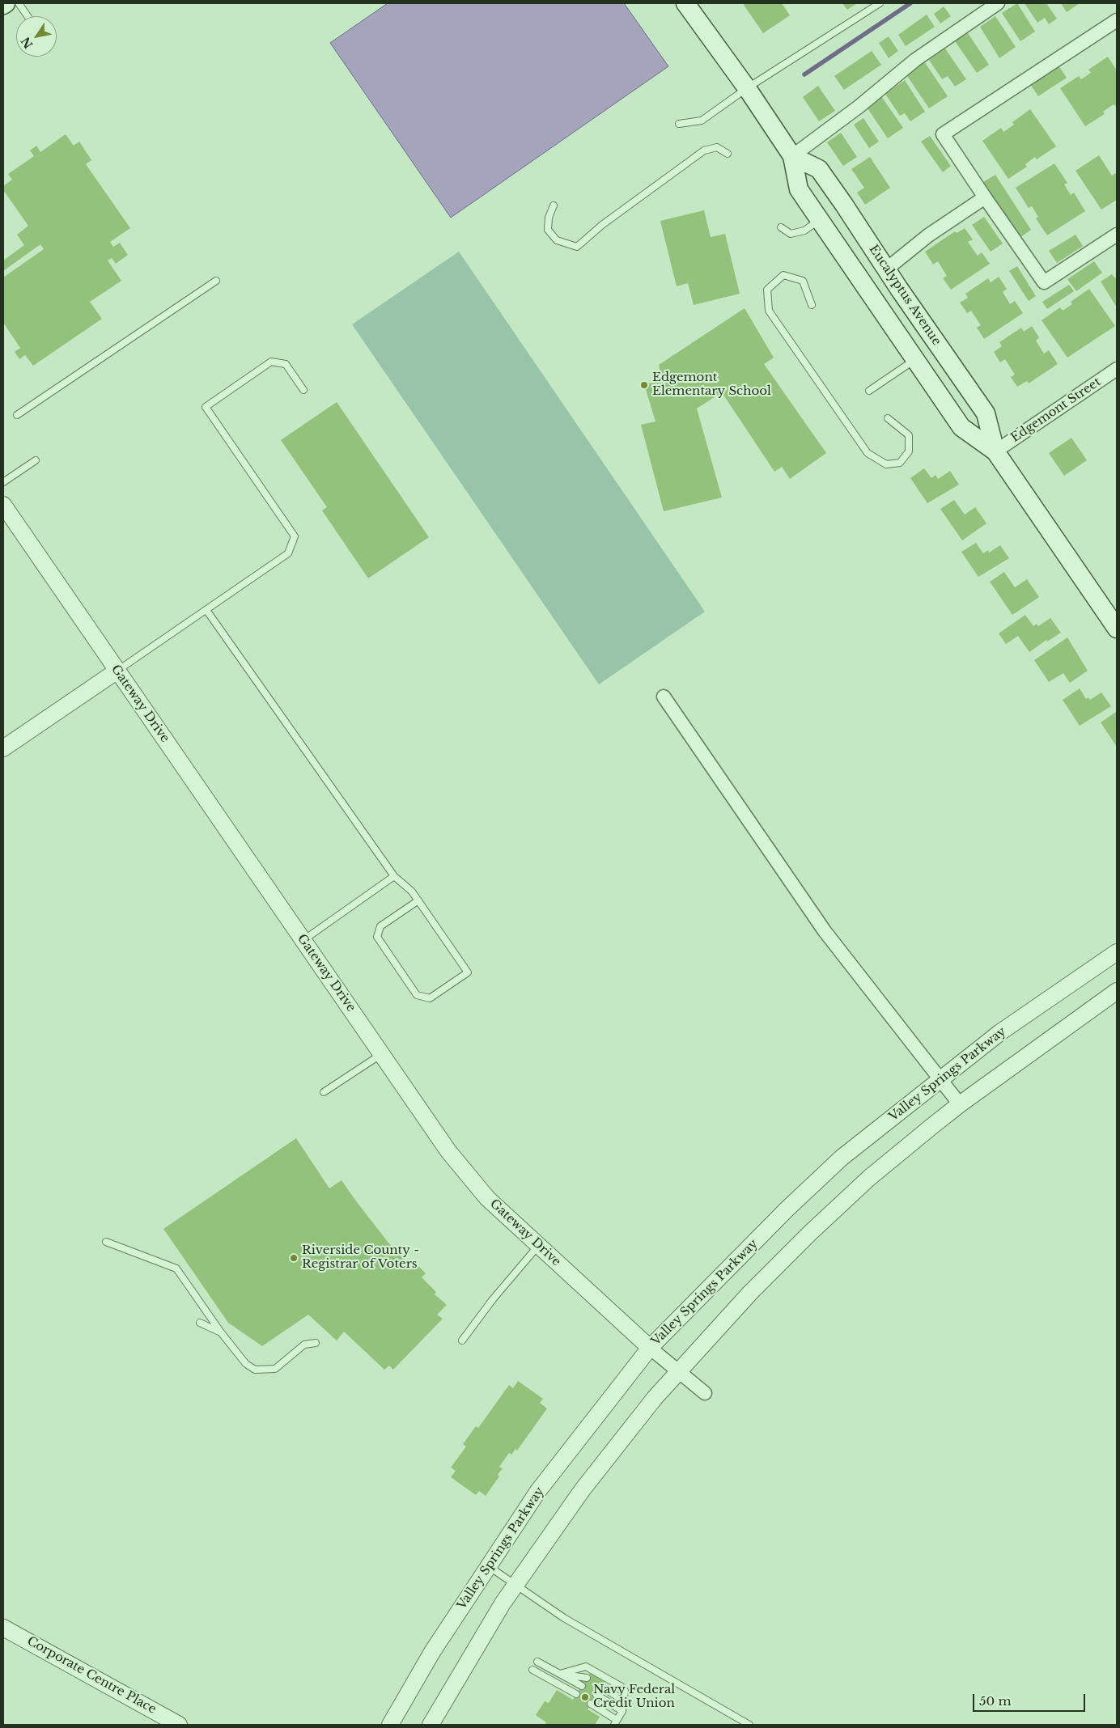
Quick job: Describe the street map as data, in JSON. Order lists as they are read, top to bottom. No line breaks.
{"streets":{"main road":["Eucalyptus Avenue"],"street":["Edgemont Street","Gateway Drive","Valley Springs Parkway","Corporate Centre Place"]},"crossings":[["Eucalyptus Avenue","Edgemont Street"],["Gateway Drive","Valley Springs Parkway"]],"places":["Edgemont Elementary School","Riverside County - Registrar of Voters","Navy Federal Credit Union"],"scale_bar":"50 m","north":"bottom left"}
